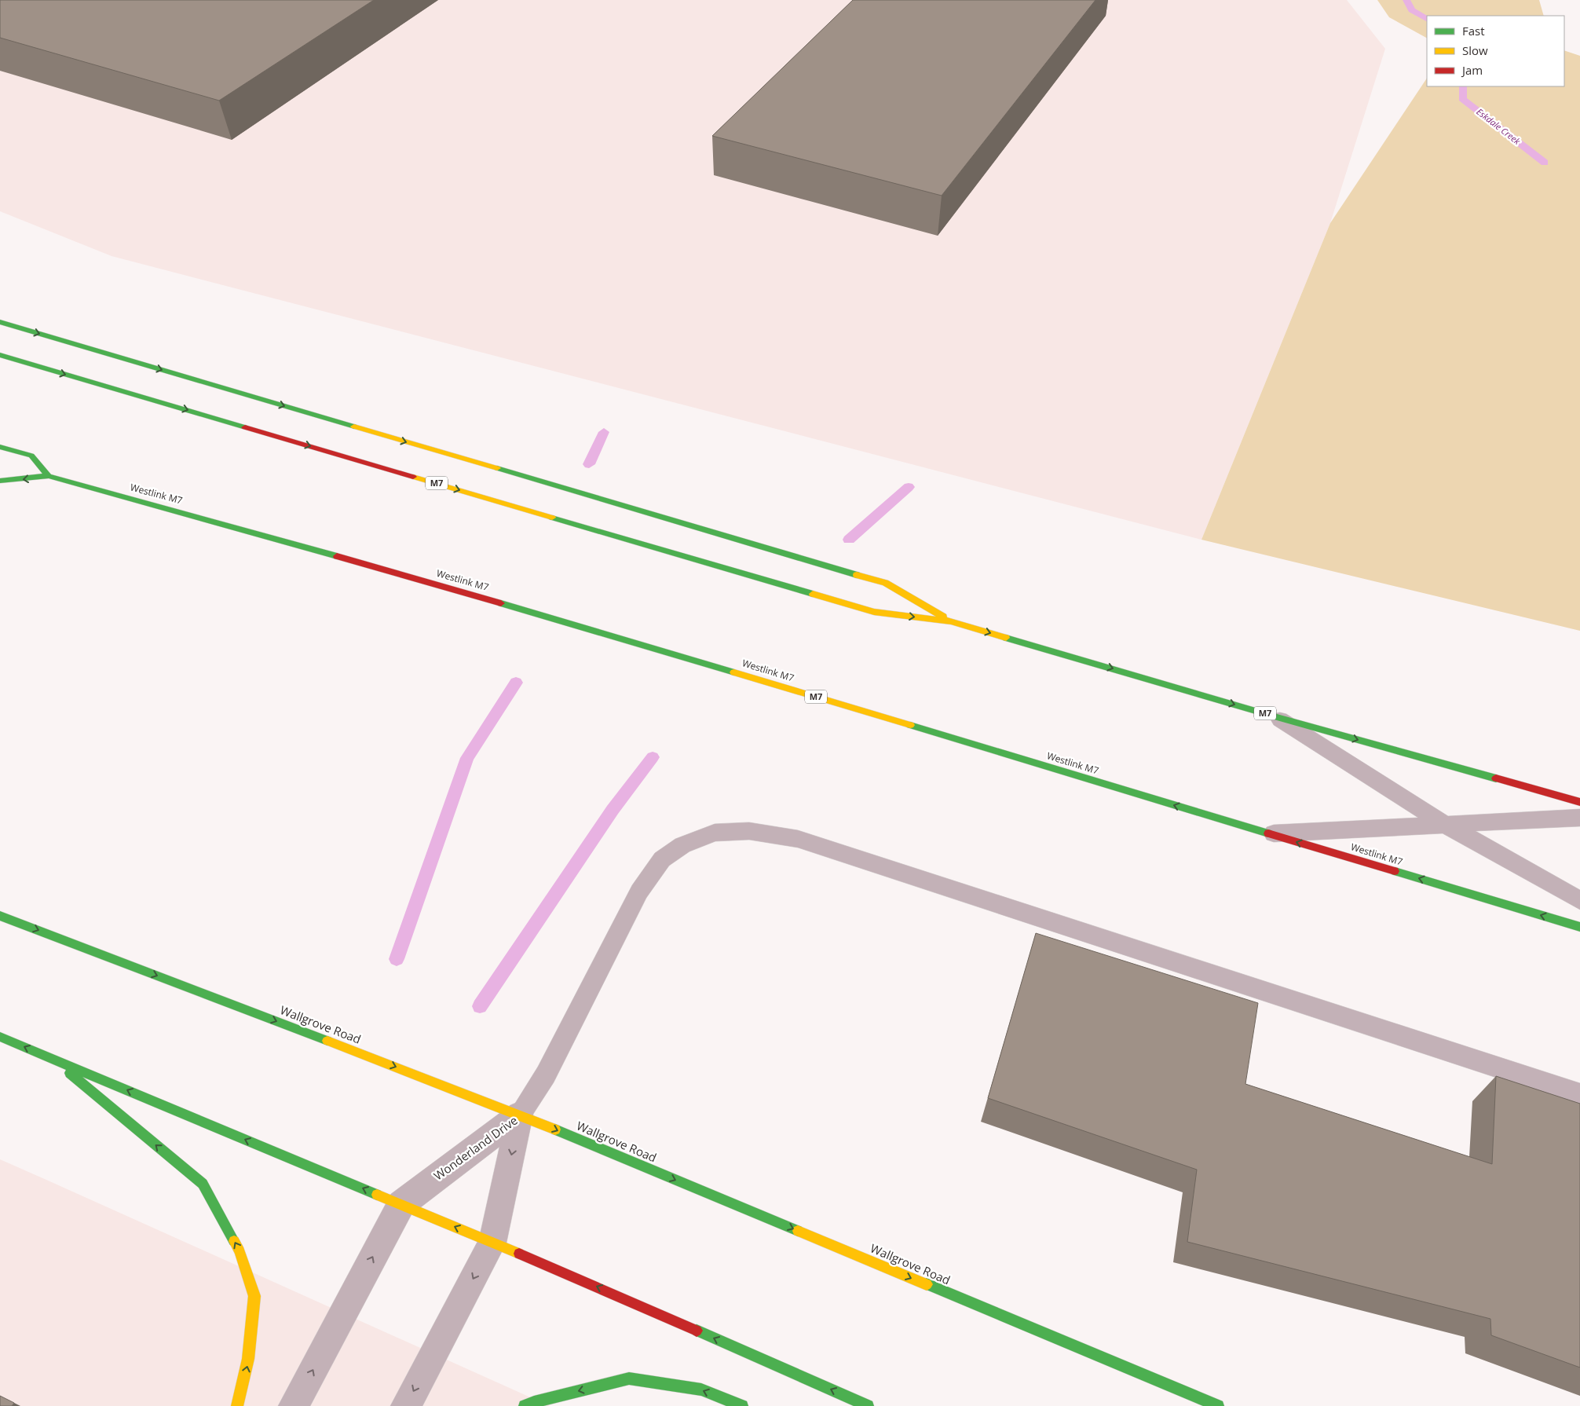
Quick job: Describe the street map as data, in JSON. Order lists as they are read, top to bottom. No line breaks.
{"streets":{"main road":["M7","Westlink M7","Wallgrove Road"],"street":["Wonderland Drive"]},"crossings":[["Wallgrove Road","Wonderland Drive"]],"one_way":["Westlink M7","Wallgrove Road"],"water":["Eskdale Creek"],"legend":["Fast","Slow","Jam"]}
